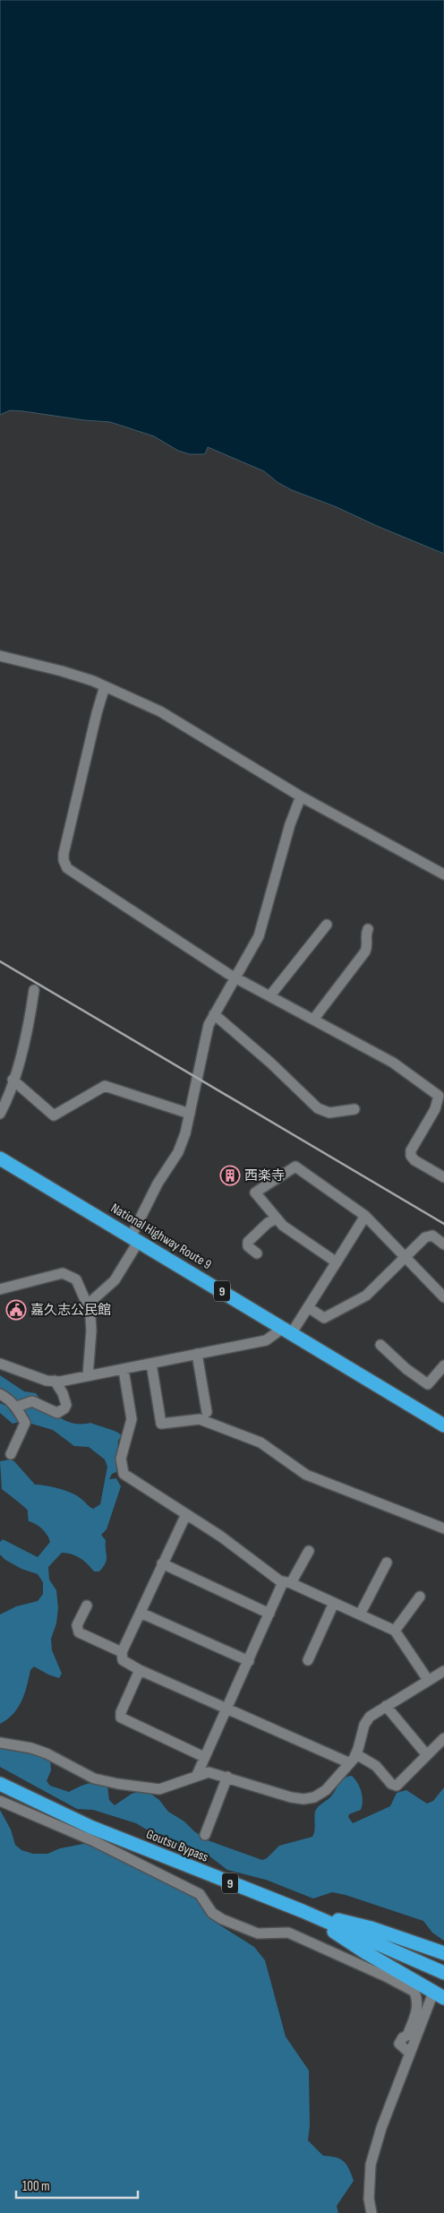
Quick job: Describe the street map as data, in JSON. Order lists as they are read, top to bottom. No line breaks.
{"streets":{"highway":["National Highway Route 9","9","Goutsu Bypass"]},"crossings":[["9","Goutsu Bypass"]],"places":{"building":["西楽寺"],"public building":["嘉久志公民館"]},"scale_bar":"100 m"}
